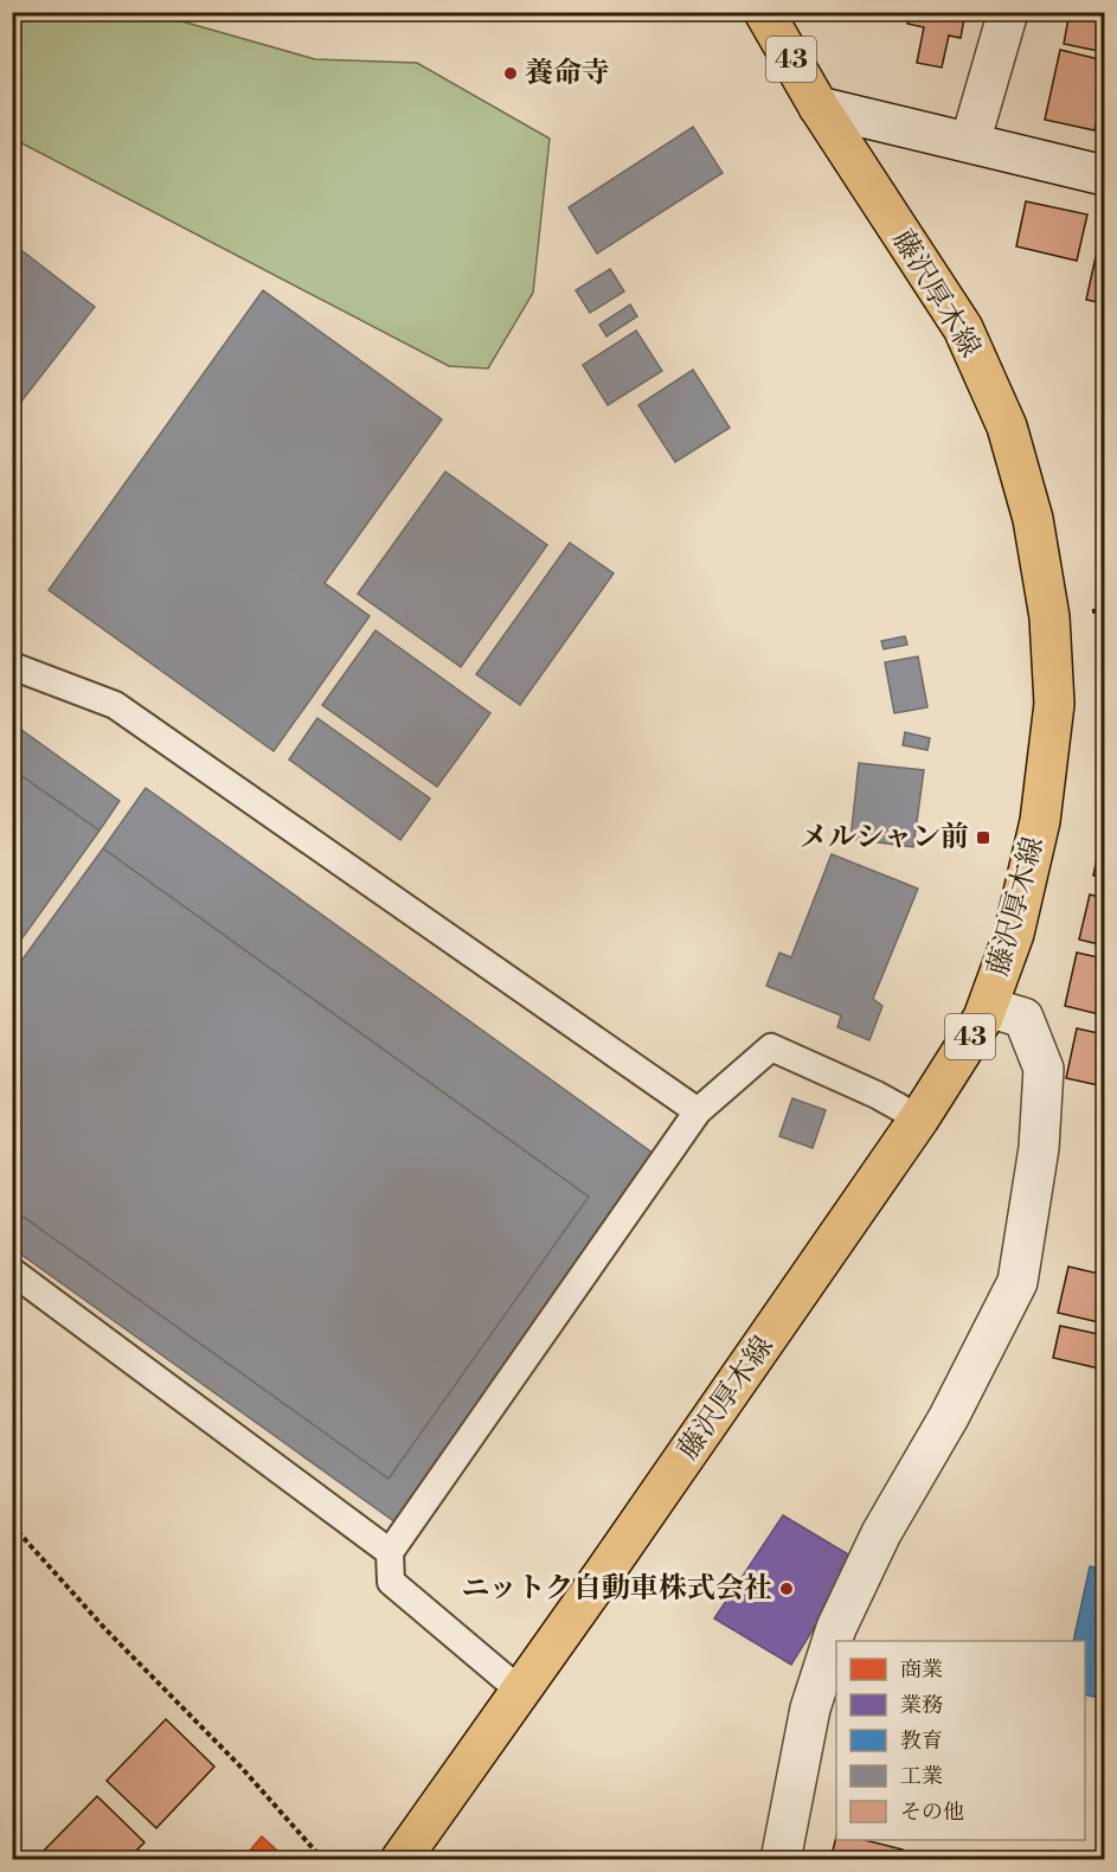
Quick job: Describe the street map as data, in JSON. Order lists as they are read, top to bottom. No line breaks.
{"streets":{"main road":["43","藤沢厚木線"]},"places":{"other":["養命寺","ニットク自動車株式会社"],"transit":["メルシャン前"]},"legend":["商業","業務","教育","工業","その他"]}
